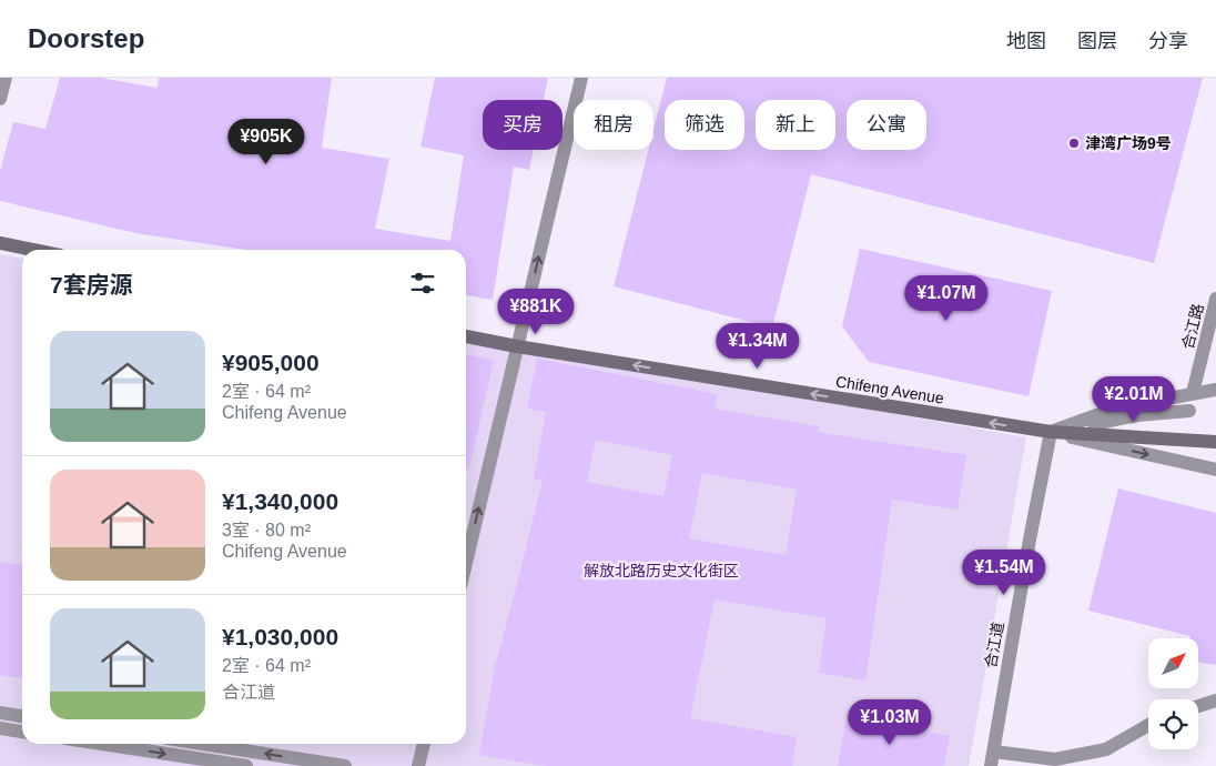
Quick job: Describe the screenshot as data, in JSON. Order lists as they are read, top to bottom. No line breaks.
{"streets":{"main road":["Chifeng Avenue"],"street":["合江路","合江道"]},"crossings":[["Chifeng Avenue","合江道"]],"one_way":["Chifeng Avenue"],"parks":["解放北路历史文化街区"],"places":["津湾广场9号"],"north":"top right","page":{"header":"Doorstep","nav":["地图","图层","分享"],"chip":["买房","租房","筛选","新上","公寓"],"price":["¥905K","¥1.07M","¥881K","¥1.34M","¥2.01M","¥1.54M","¥1.03M"],"heading":"7套房源","list":[{"name":"¥905,000","note":"2室 · 64 m² · Chifeng Avenue"},{"name":"¥1,340,000","note":"3室 · 80 m² · Chifeng Avenue"},{"name":"¥1,030,000","note":"2室 · 64 m² · 合江道"}]}}
